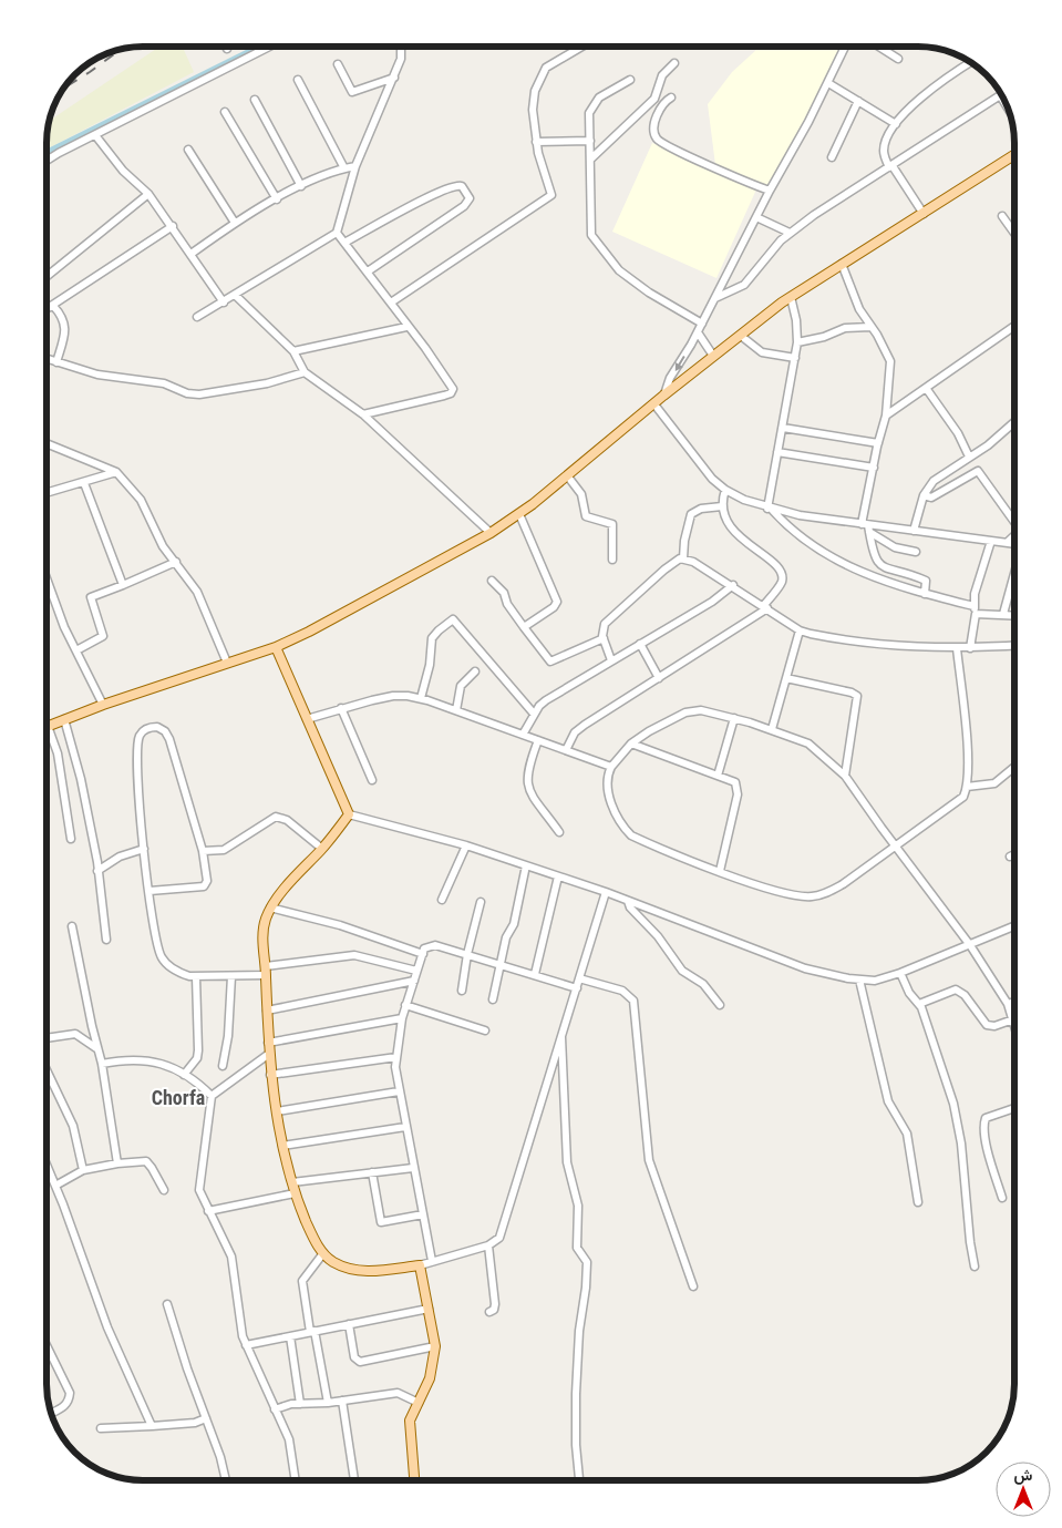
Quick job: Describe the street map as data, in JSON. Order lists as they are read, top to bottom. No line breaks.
{"districts":["Chorfa"],"north":"top"}
